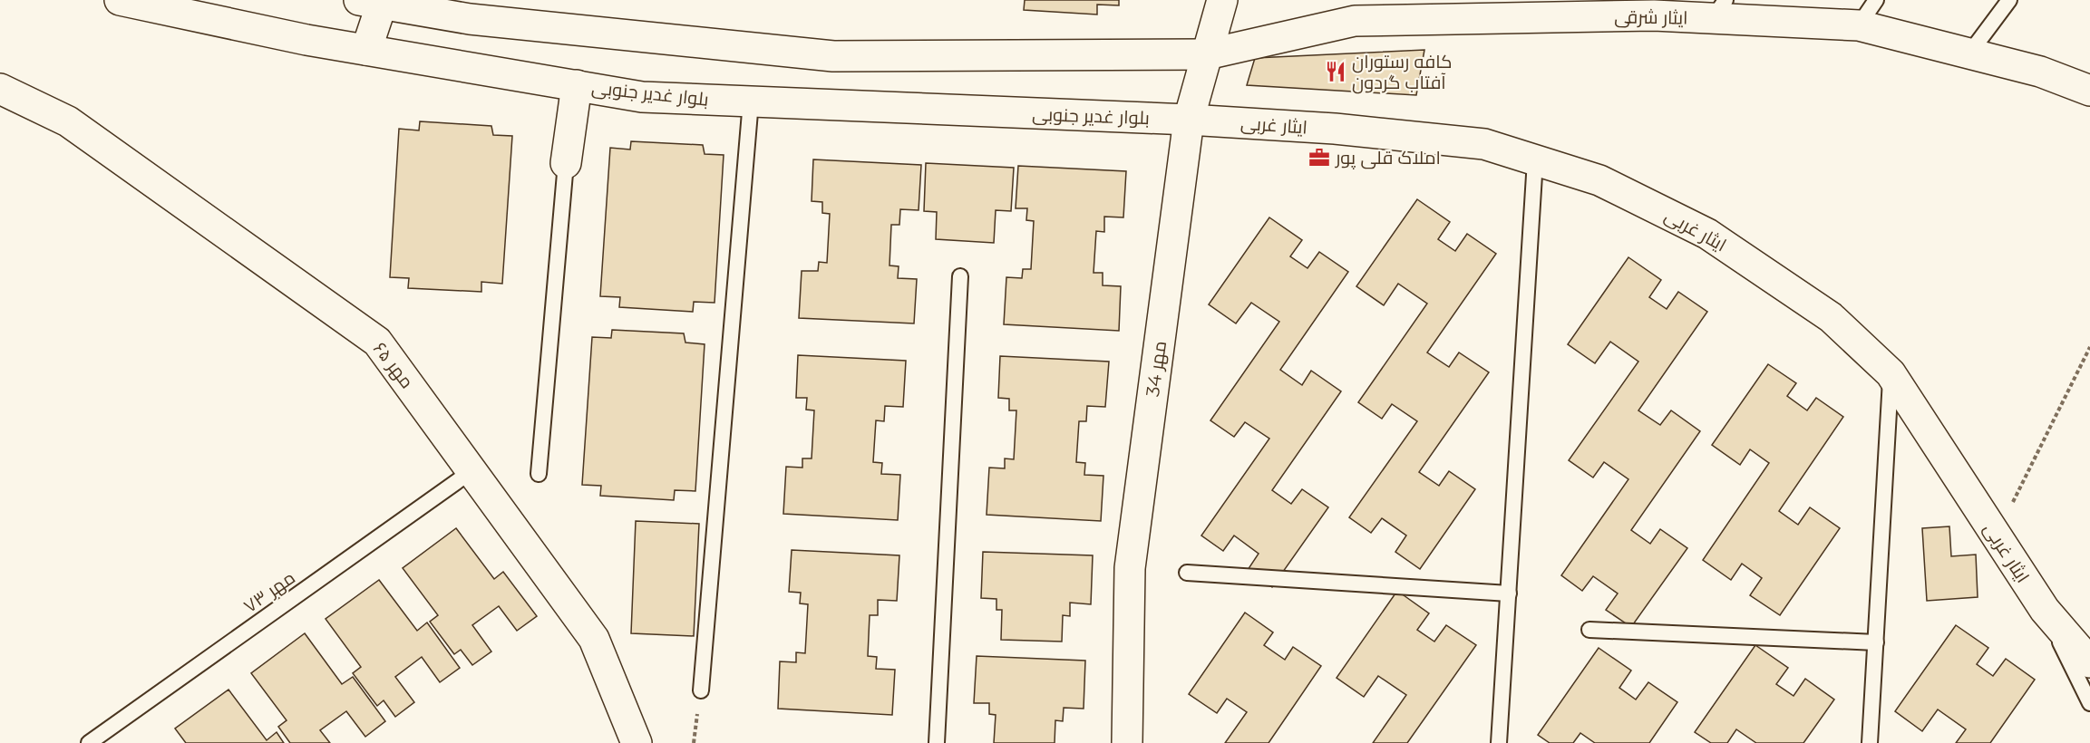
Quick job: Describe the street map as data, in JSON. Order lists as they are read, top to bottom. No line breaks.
{"streets":{"street":["ایثار شرقی","بلوار غدیر جنوبی","ایثار غربی","مهر ۶۵","مهر 34"],"lane":["مهر ۷۳"]},"crossings":[["ایثار شرقی","مهر 34"],["بلوار غدیر جنوبی","ایثار غربی"],["بلوار غدیر جنوبی","مهر 34"],["ایثار غربی","مهر 34"],["مهر ۶۵","مهر ۷۳"]],"places":{"restaurant":["کافه رستوران آفتاب گردون"],"office":["املاک قلی پور"]}}
